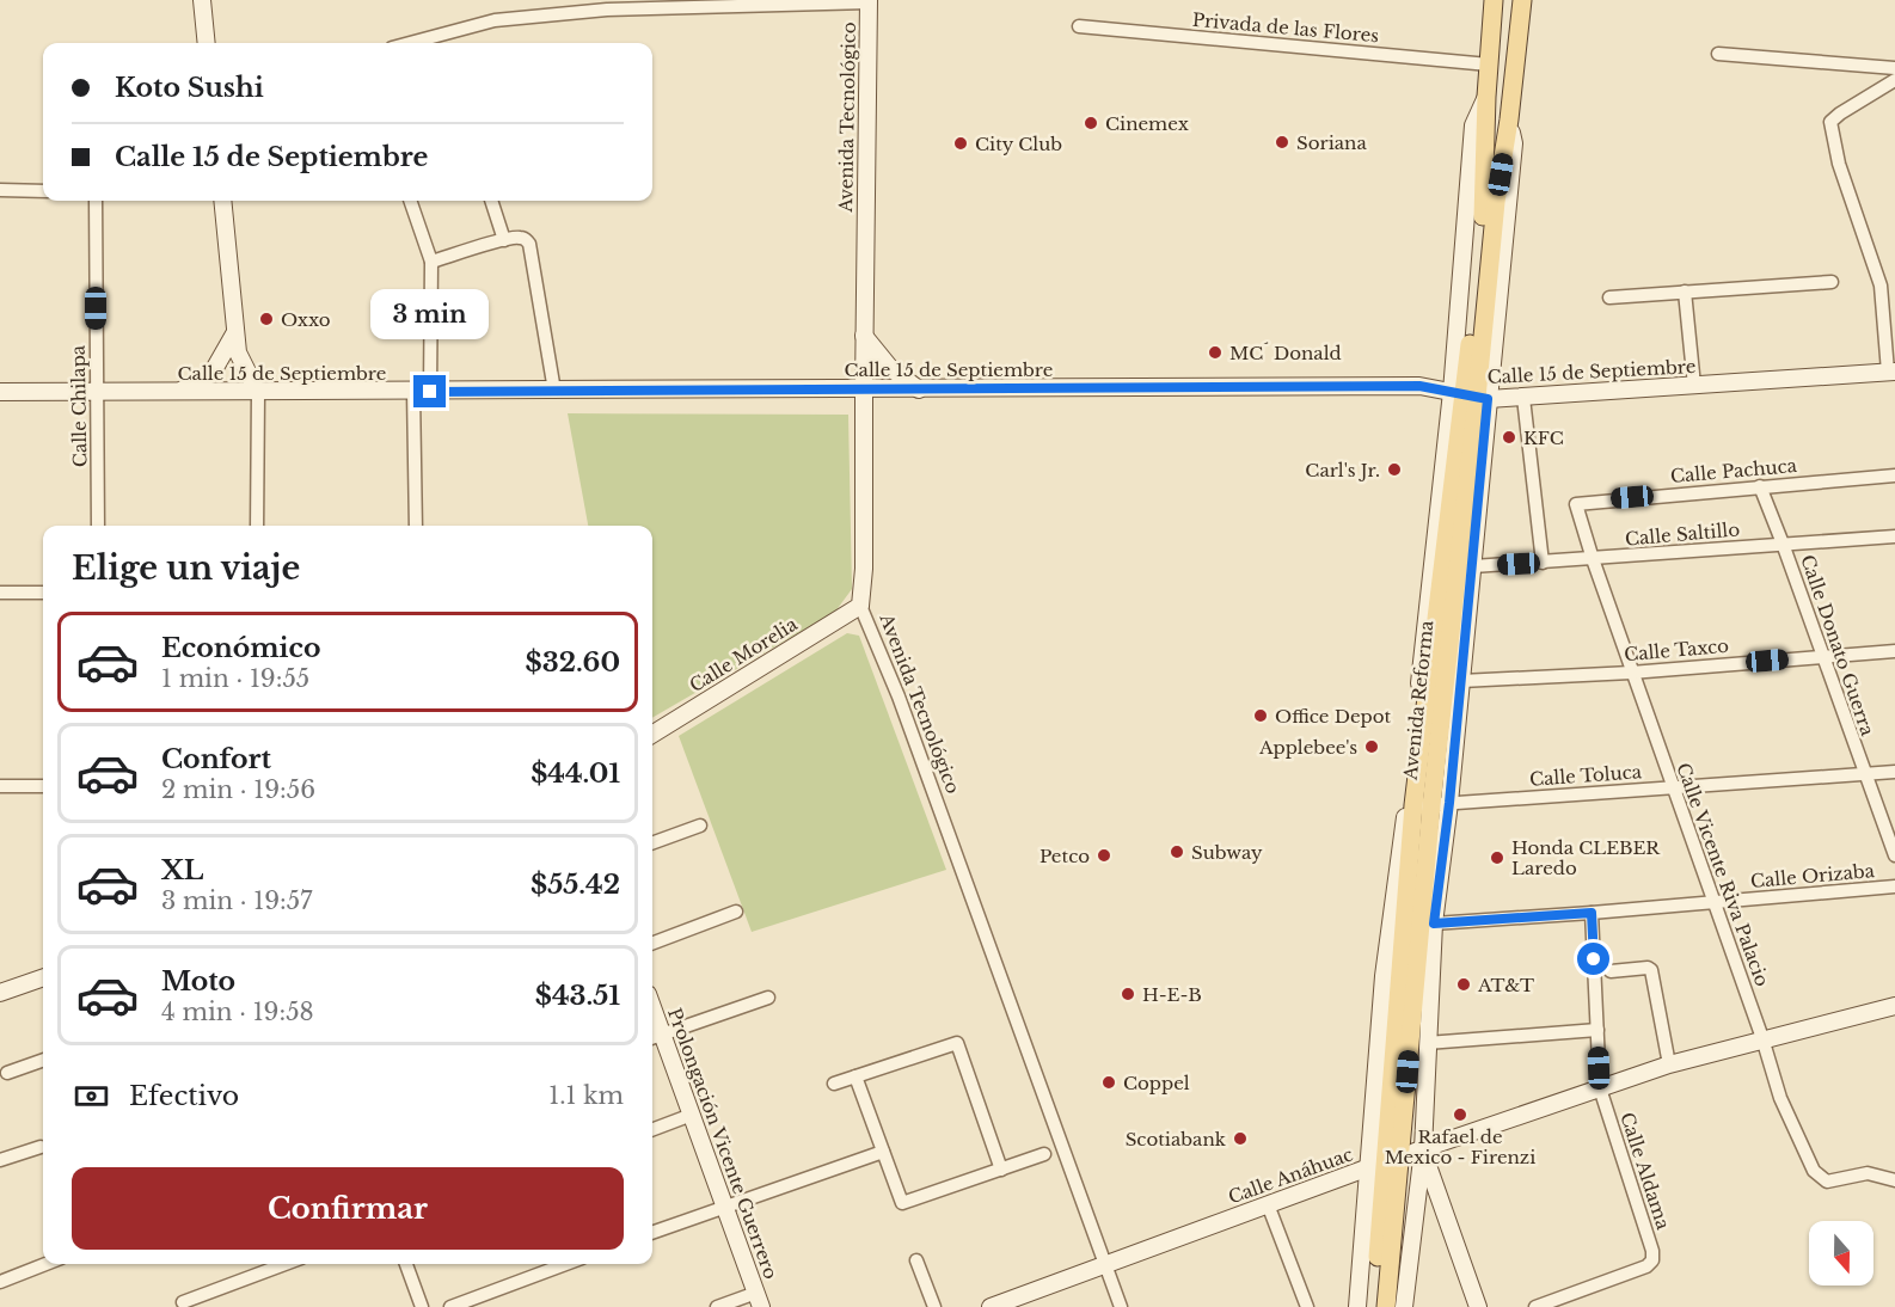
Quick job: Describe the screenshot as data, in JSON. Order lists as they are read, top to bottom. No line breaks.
{"streets":{"main road":["Avenida Reforma"],"street":["Privada de las Flores","Avenida Tecnológico","Calle 15 de Septiembre","Calle Chilapa","Calle Pachuca","Calle Saltillo","Calle Donato Guerra","Calle Taxco","Calle Morelia","Calle Toluca","Calle Vicente Riva Palacio","Calle Orizaba","Prolongación Vicente Guerrero","Calle Aldama","Calle Anáhuac"]},"crossings":[["Privada de las Flores","Avenida Reforma"],["Avenida Tecnológico","Calle 15 de Septiembre"],["Avenida Tecnológico","Calle Morelia"],["Avenida Tecnológico","Calle Anáhuac"],["Calle 15 de Septiembre","Calle Chilapa"],["Calle 15 de Septiembre","Avenida Reforma"],["Calle Pachuca","Calle Donato Guerra"],["Calle Pachuca","Calle Vicente Riva Palacio"],["Calle Saltillo","Calle Donato Guerra"],["Calle Saltillo","Avenida Reforma"],["Calle Saltillo","Calle Vicente Riva Palacio"],["Calle Donato Guerra","Calle Taxco"],["Calle Donato Guerra","Calle Toluca"],["Calle Taxco","Avenida Reforma"],["Calle Taxco","Calle Vicente Riva Palacio"],["Avenida Reforma","Calle Toluca"],["Avenida Reforma","Calle Orizaba"],["Avenida Reforma","Calle Anáhuac"],["Calle Toluca","Calle Vicente Riva Palacio"],["Calle Vicente Riva Palacio","Calle Orizaba"],["Calle Vicente Riva Palacio","Calle Anáhuac"],["Calle Orizaba","Calle Aldama"],["Calle Aldama","Calle Anáhuac"]],"places":["Cinemex","Soriana","City Club","Oxxo","MC´ Donald","KFC","Carl's Jr.","Office Depot","Applebee's","Subway","Petco","Honda CLEBER Laredo","AT&T","H-E-B","Coppel","Rafael de Mexico - Firenzi","Scotiabank"],"north":"bottom","page":{"banner":["Koto Sushi","Calle 15 de Septiembre"],"bubble":"3 min","heading":"Elige un viaje","list":[{"name":"Económico","note":"1 min · 19:55","value":"$32.60"},{"name":"Confort","note":"2 min · 19:56","value":"$44.01"},{"name":"XL","note":"3 min · 19:57","value":"$55.42"},{"name":"Moto","note":"4 min · 19:58","value":"$43.51"}],"pay":["Efectivo","1.1 km"],"buttons":"Confirmar"}}
